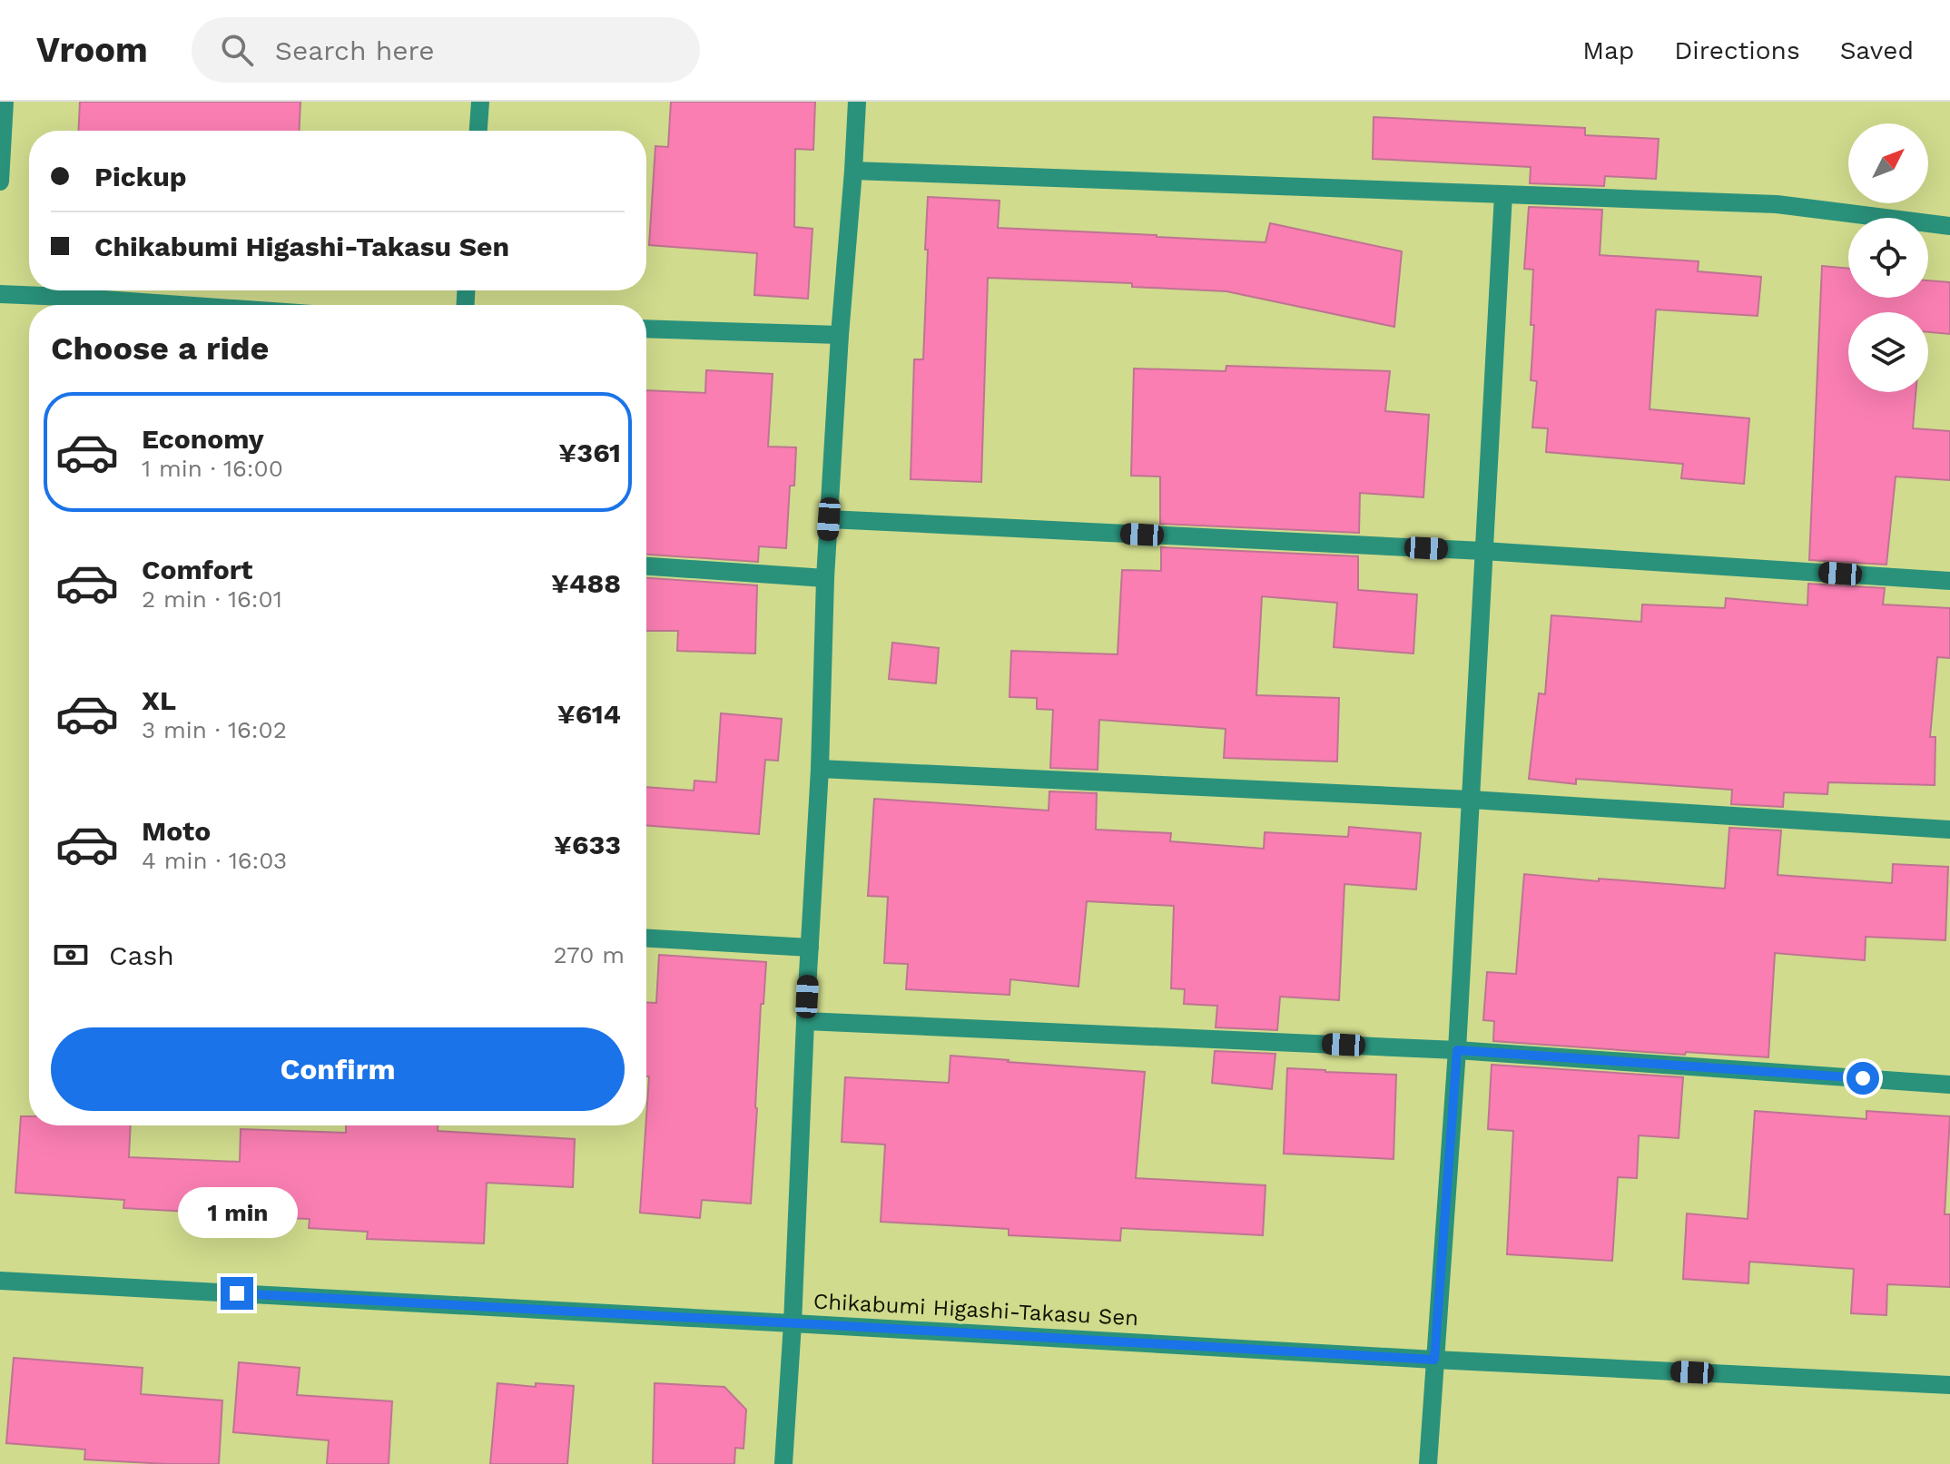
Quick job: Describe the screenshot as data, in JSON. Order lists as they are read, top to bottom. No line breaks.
{"streets":{"street":["Chikabumi Higashi-Takasu Sen"]},"north":"top right","page":{"header":"Vroom","search":"Search here","nav":["Map","Directions","Saved"],"banner":["Pickup","Chikabumi Higashi-Takasu Sen"],"heading":"Choose a ride","list":[{"name":"Economy","note":"1 min · 16:00","value":"¥361"},{"name":"Comfort","note":"2 min · 16:01","value":"¥488"},{"name":"XL","note":"3 min · 16:02","value":"¥614"},{"name":"Moto","note":"4 min · 16:03","value":"¥633"}],"pay":["Cash","270 m"],"buttons":"Confirm","bubble":"1 min"}}
